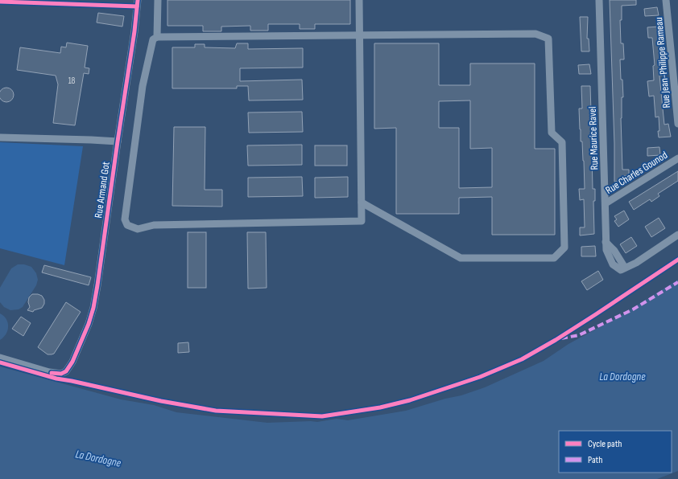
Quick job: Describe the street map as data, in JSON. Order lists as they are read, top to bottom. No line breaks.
{"streets":{"street":["Rue Jean-Philippe Rameau","Rue Maurice Ravel","Rue Charles Gounod","Rue Armand Got"]},"crossings":[["Rue Maurice Ravel","Rue Charles Gounod"]],"water":["La Dordogne"],"house_numbers":["18"],"legend":["Cycle path","Path"]}
